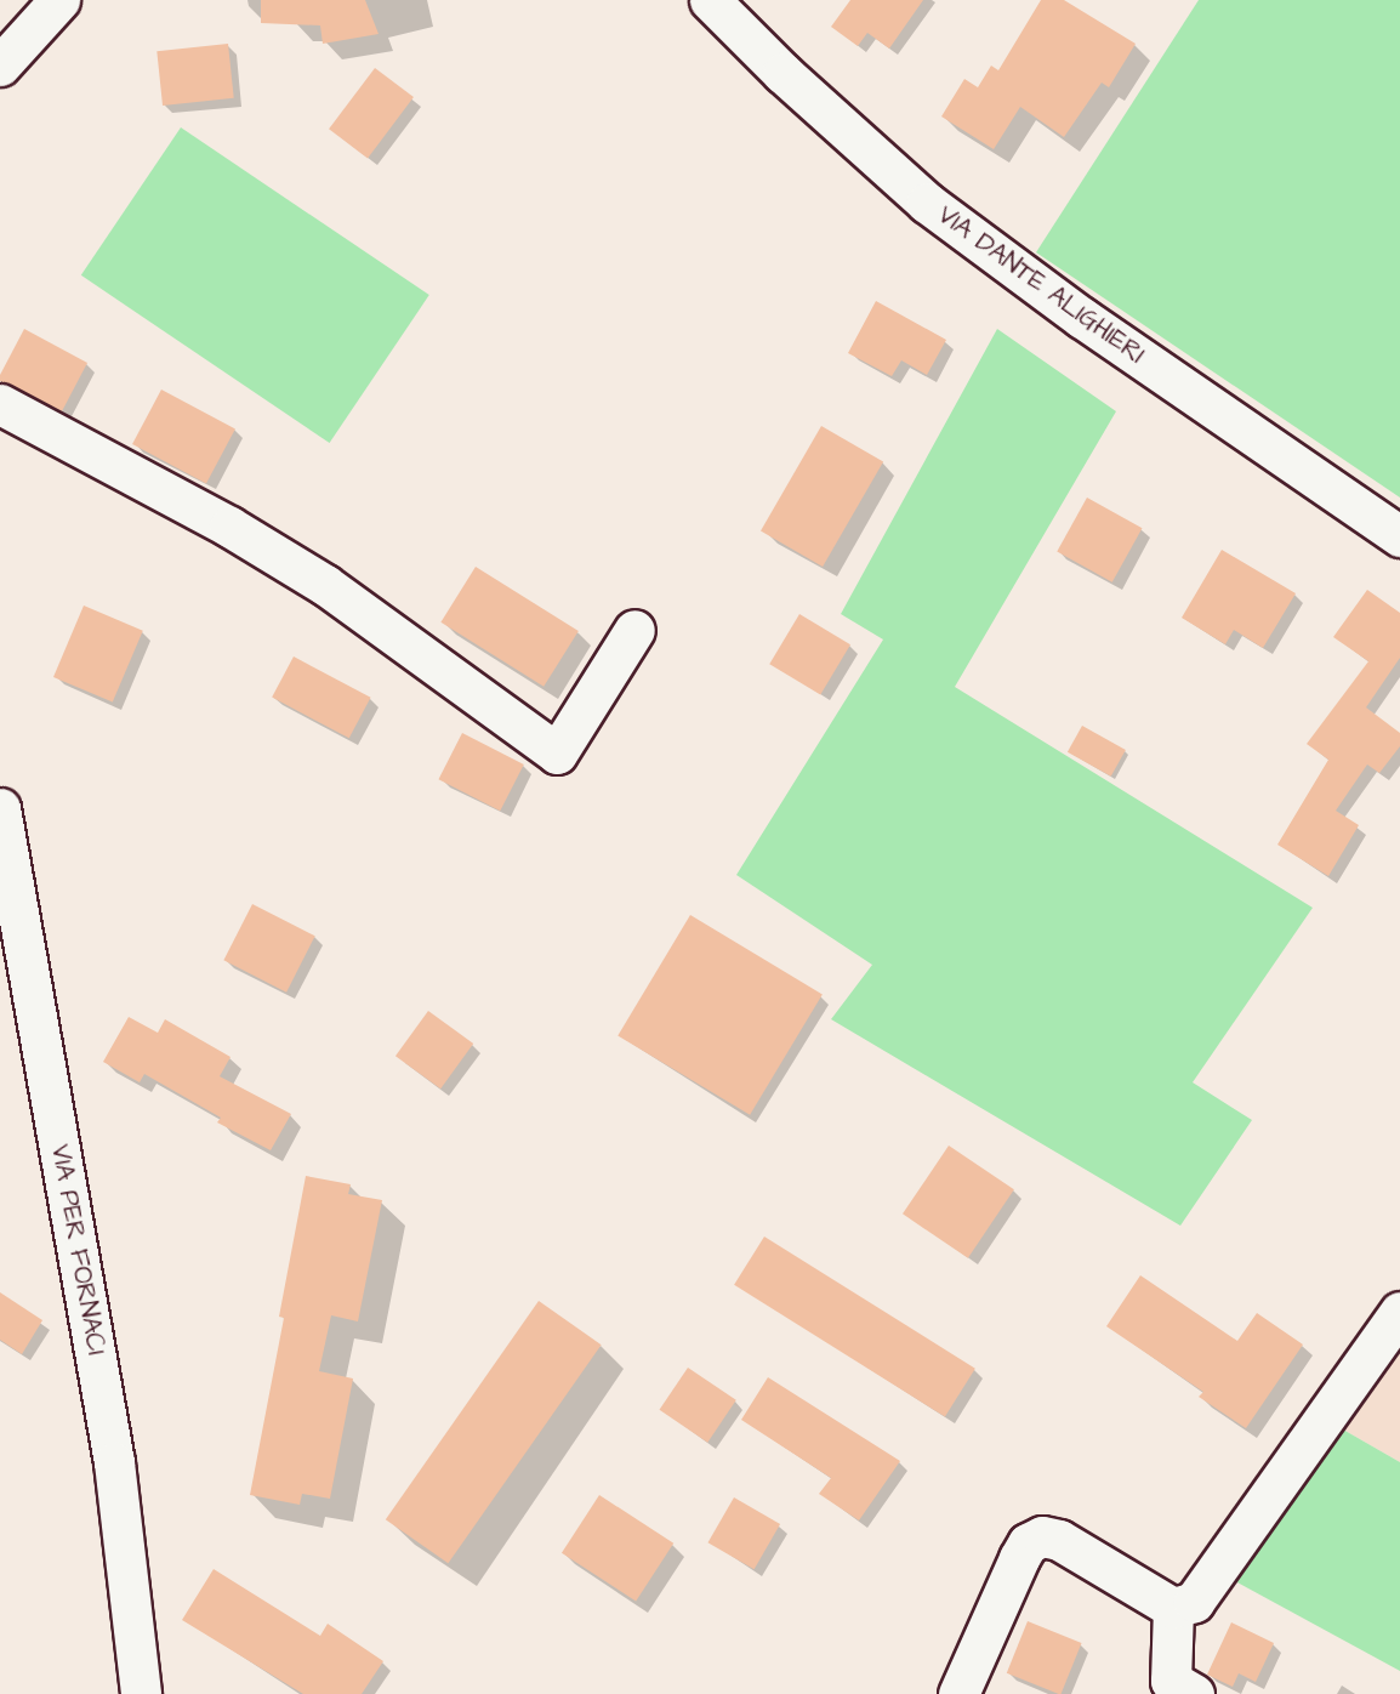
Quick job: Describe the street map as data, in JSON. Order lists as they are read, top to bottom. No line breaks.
{"streets":{"street":["VIA DANTE ALIGHIERI","VIA PER FORNACI"]}}
